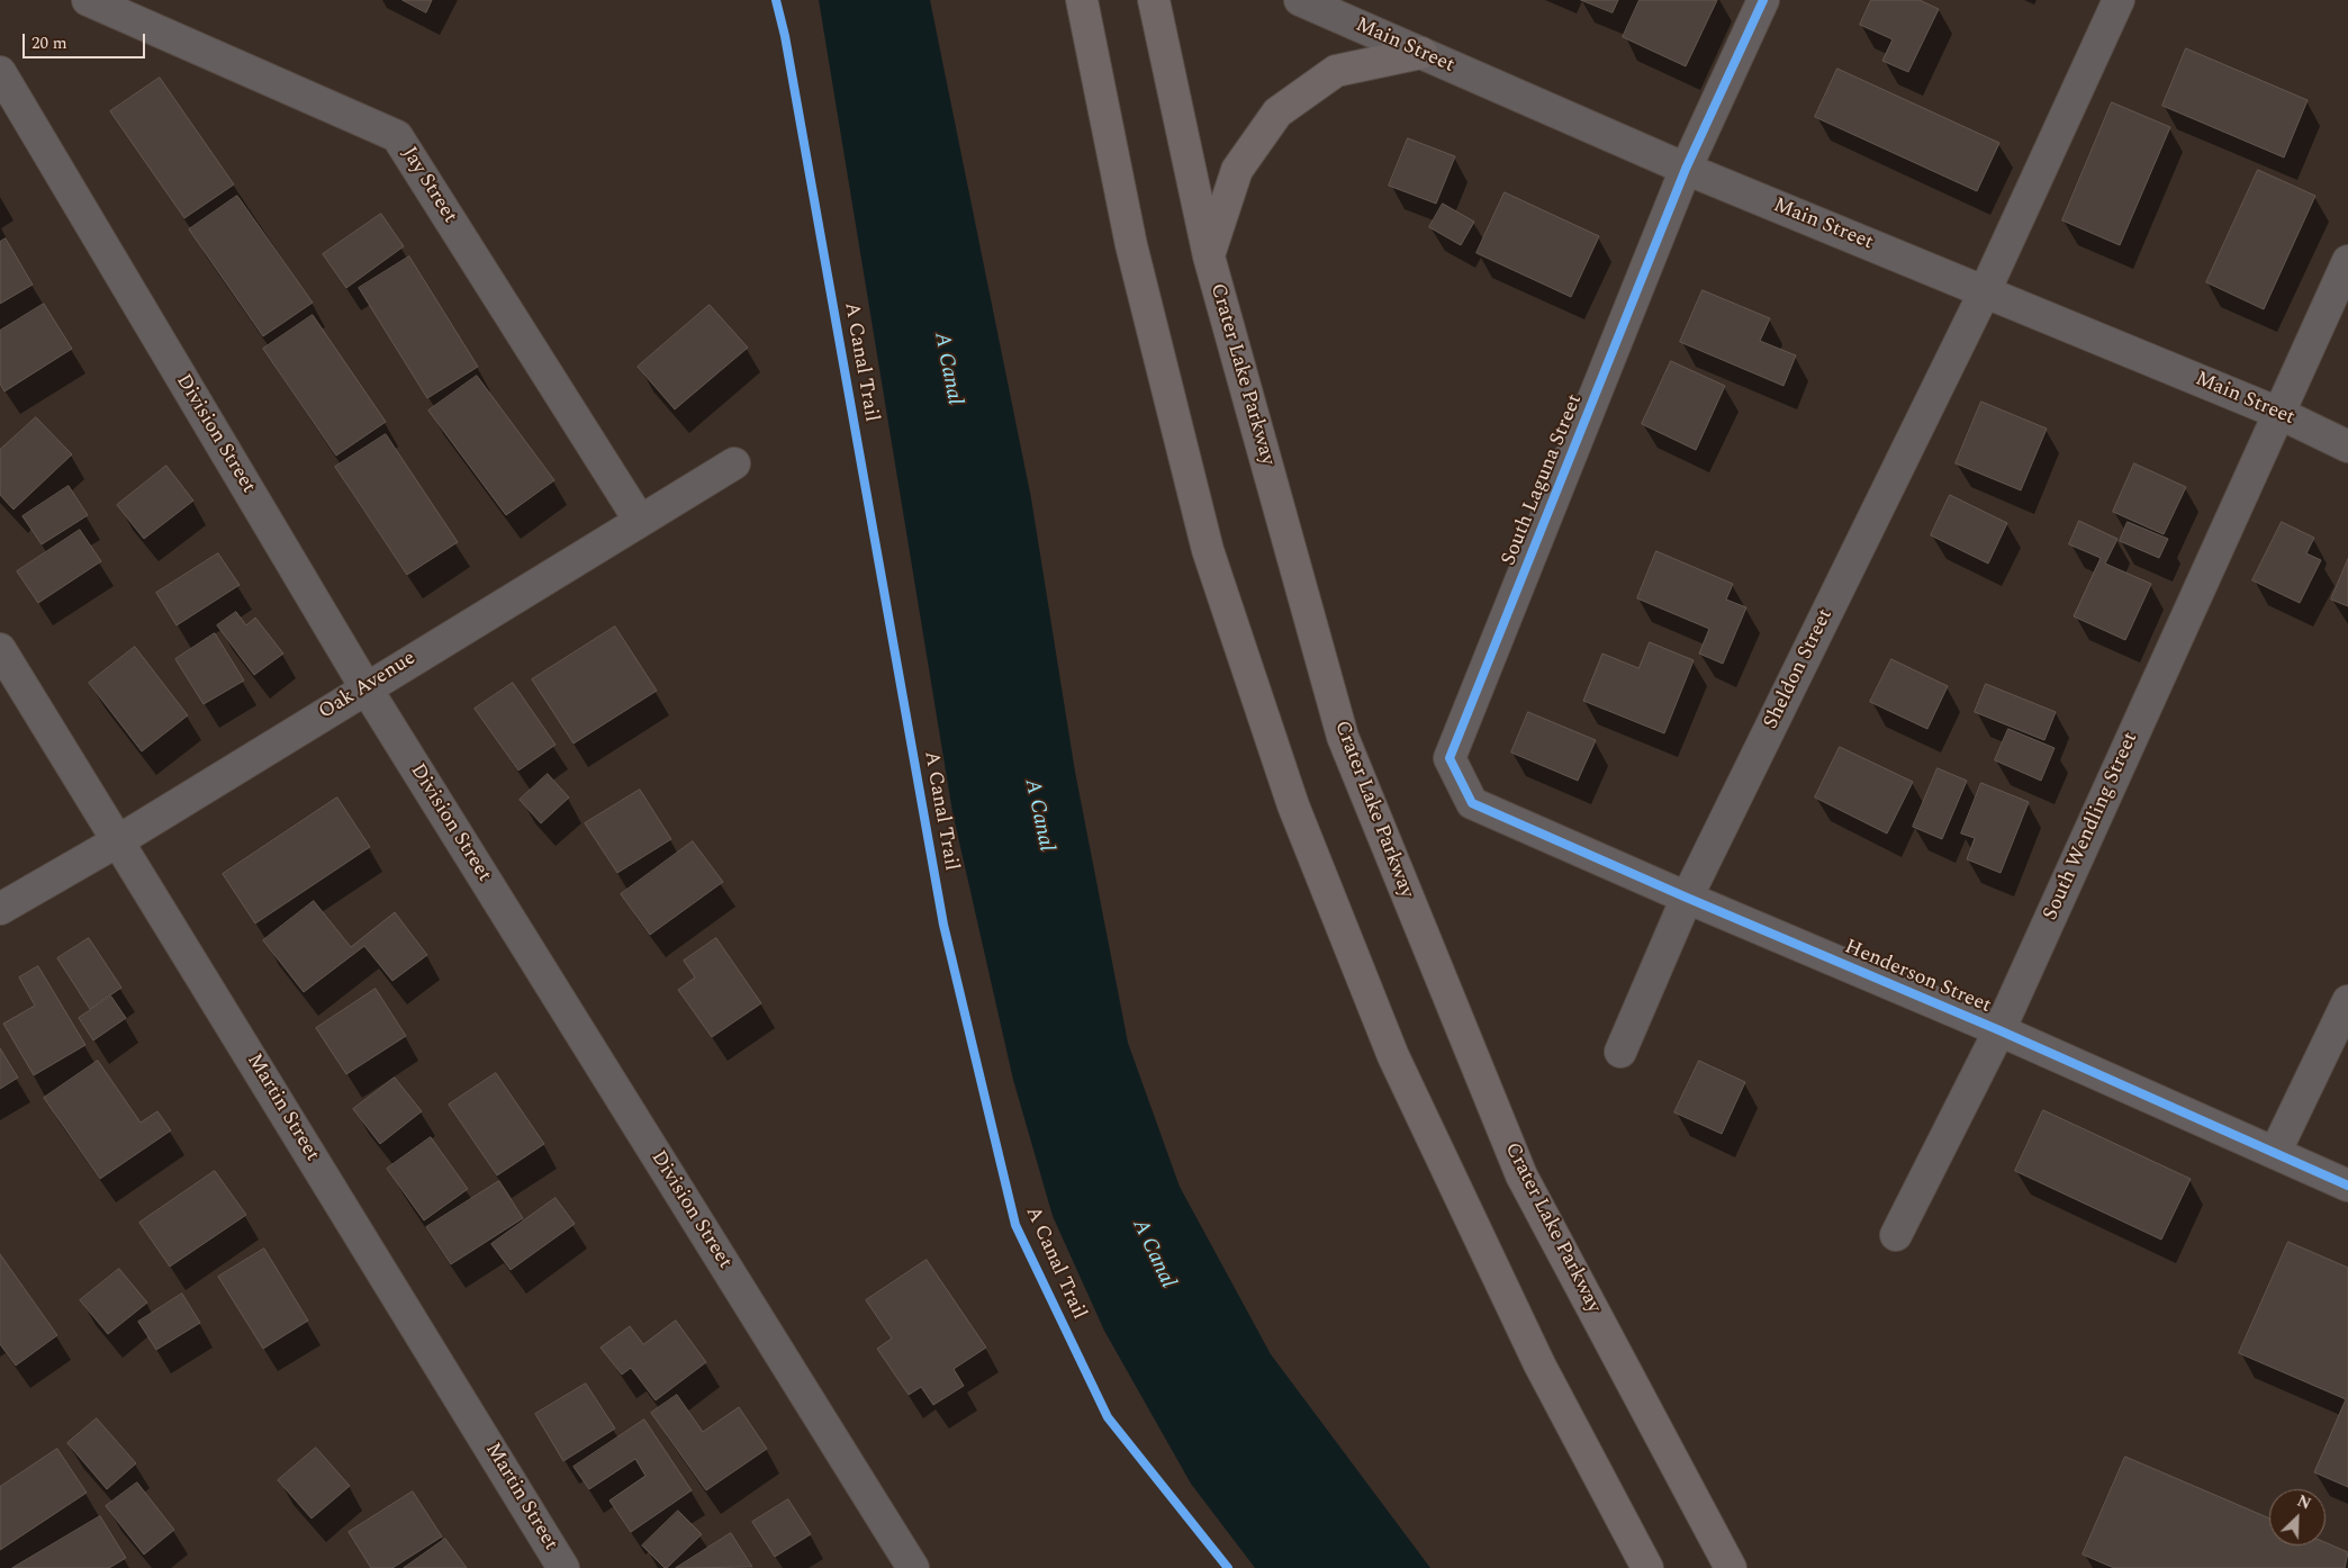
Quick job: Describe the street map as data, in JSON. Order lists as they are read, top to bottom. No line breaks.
{"streets":{"main road":["Crater Lake Parkway"],"street":["Main Street","Jay Street","Division Street","South Laguna Street","Sheldon Street","Oak Avenue","South Wendling Street","Henderson Street","Martin Street"],"cycle path":["A Canal Trail"]},"crossings":[["Main Street","South Laguna Street"],["Main Street","Sheldon Street"],["Main Street","South Wendling Street"],["Jay Street","Oak Avenue"],["Division Street","Oak Avenue"],["South Laguna Street","Henderson Street"],["Sheldon Street","Henderson Street"],["Oak Avenue","Martin Street"],["South Wendling Street","Henderson Street"]],"water":["A Canal"],"scale_bar":"20 m","north":"top right"}
